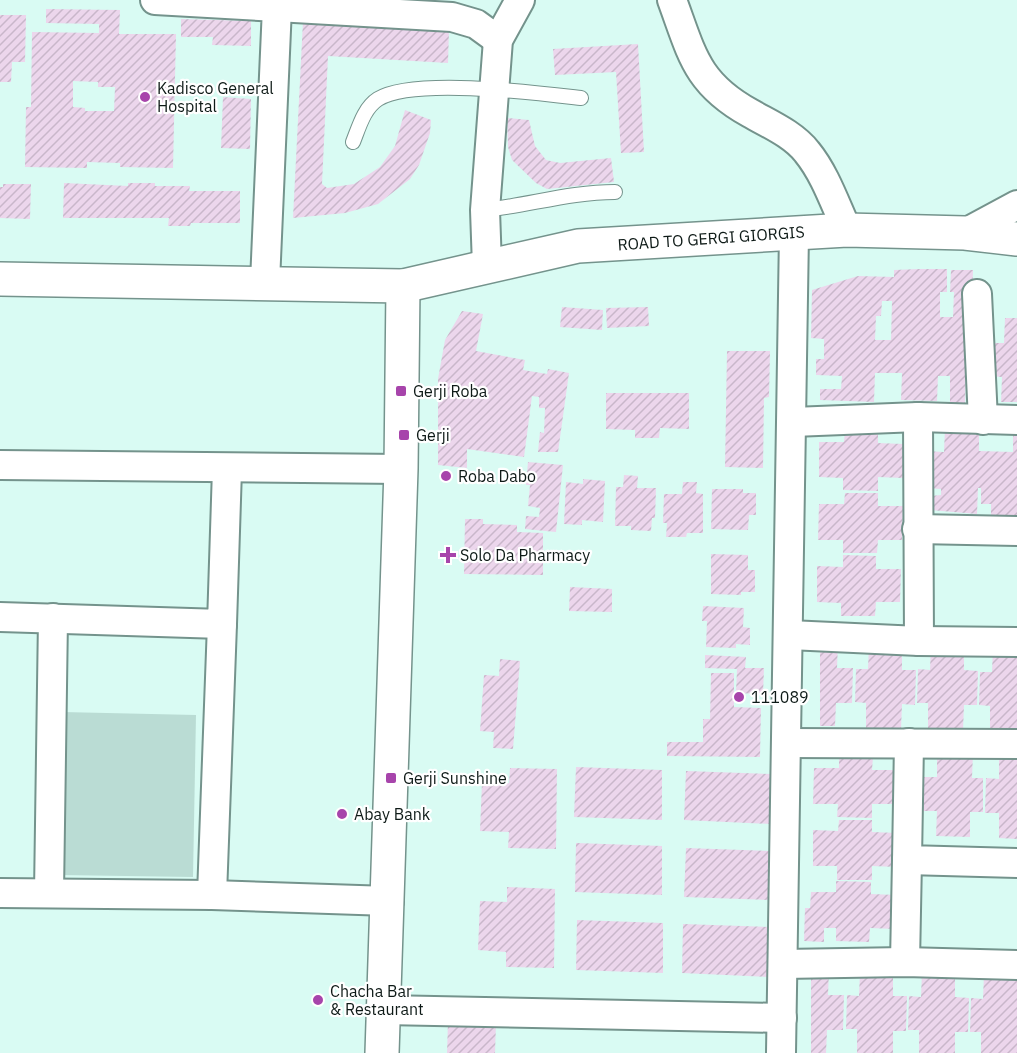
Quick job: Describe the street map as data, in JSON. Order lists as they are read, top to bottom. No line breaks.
{"streets":{"main road":["ROAD TO GERGI GIORGIS"]},"places":{"other":["Kadisco General Hospital","Roba Dabo","111089","Abay Bank","Chacha Bar & Restaurant"],"transit":["Gerji Roba","Gerji","Gerji Sunshine"],"health":["Solo Da Pharmacy"]}}
